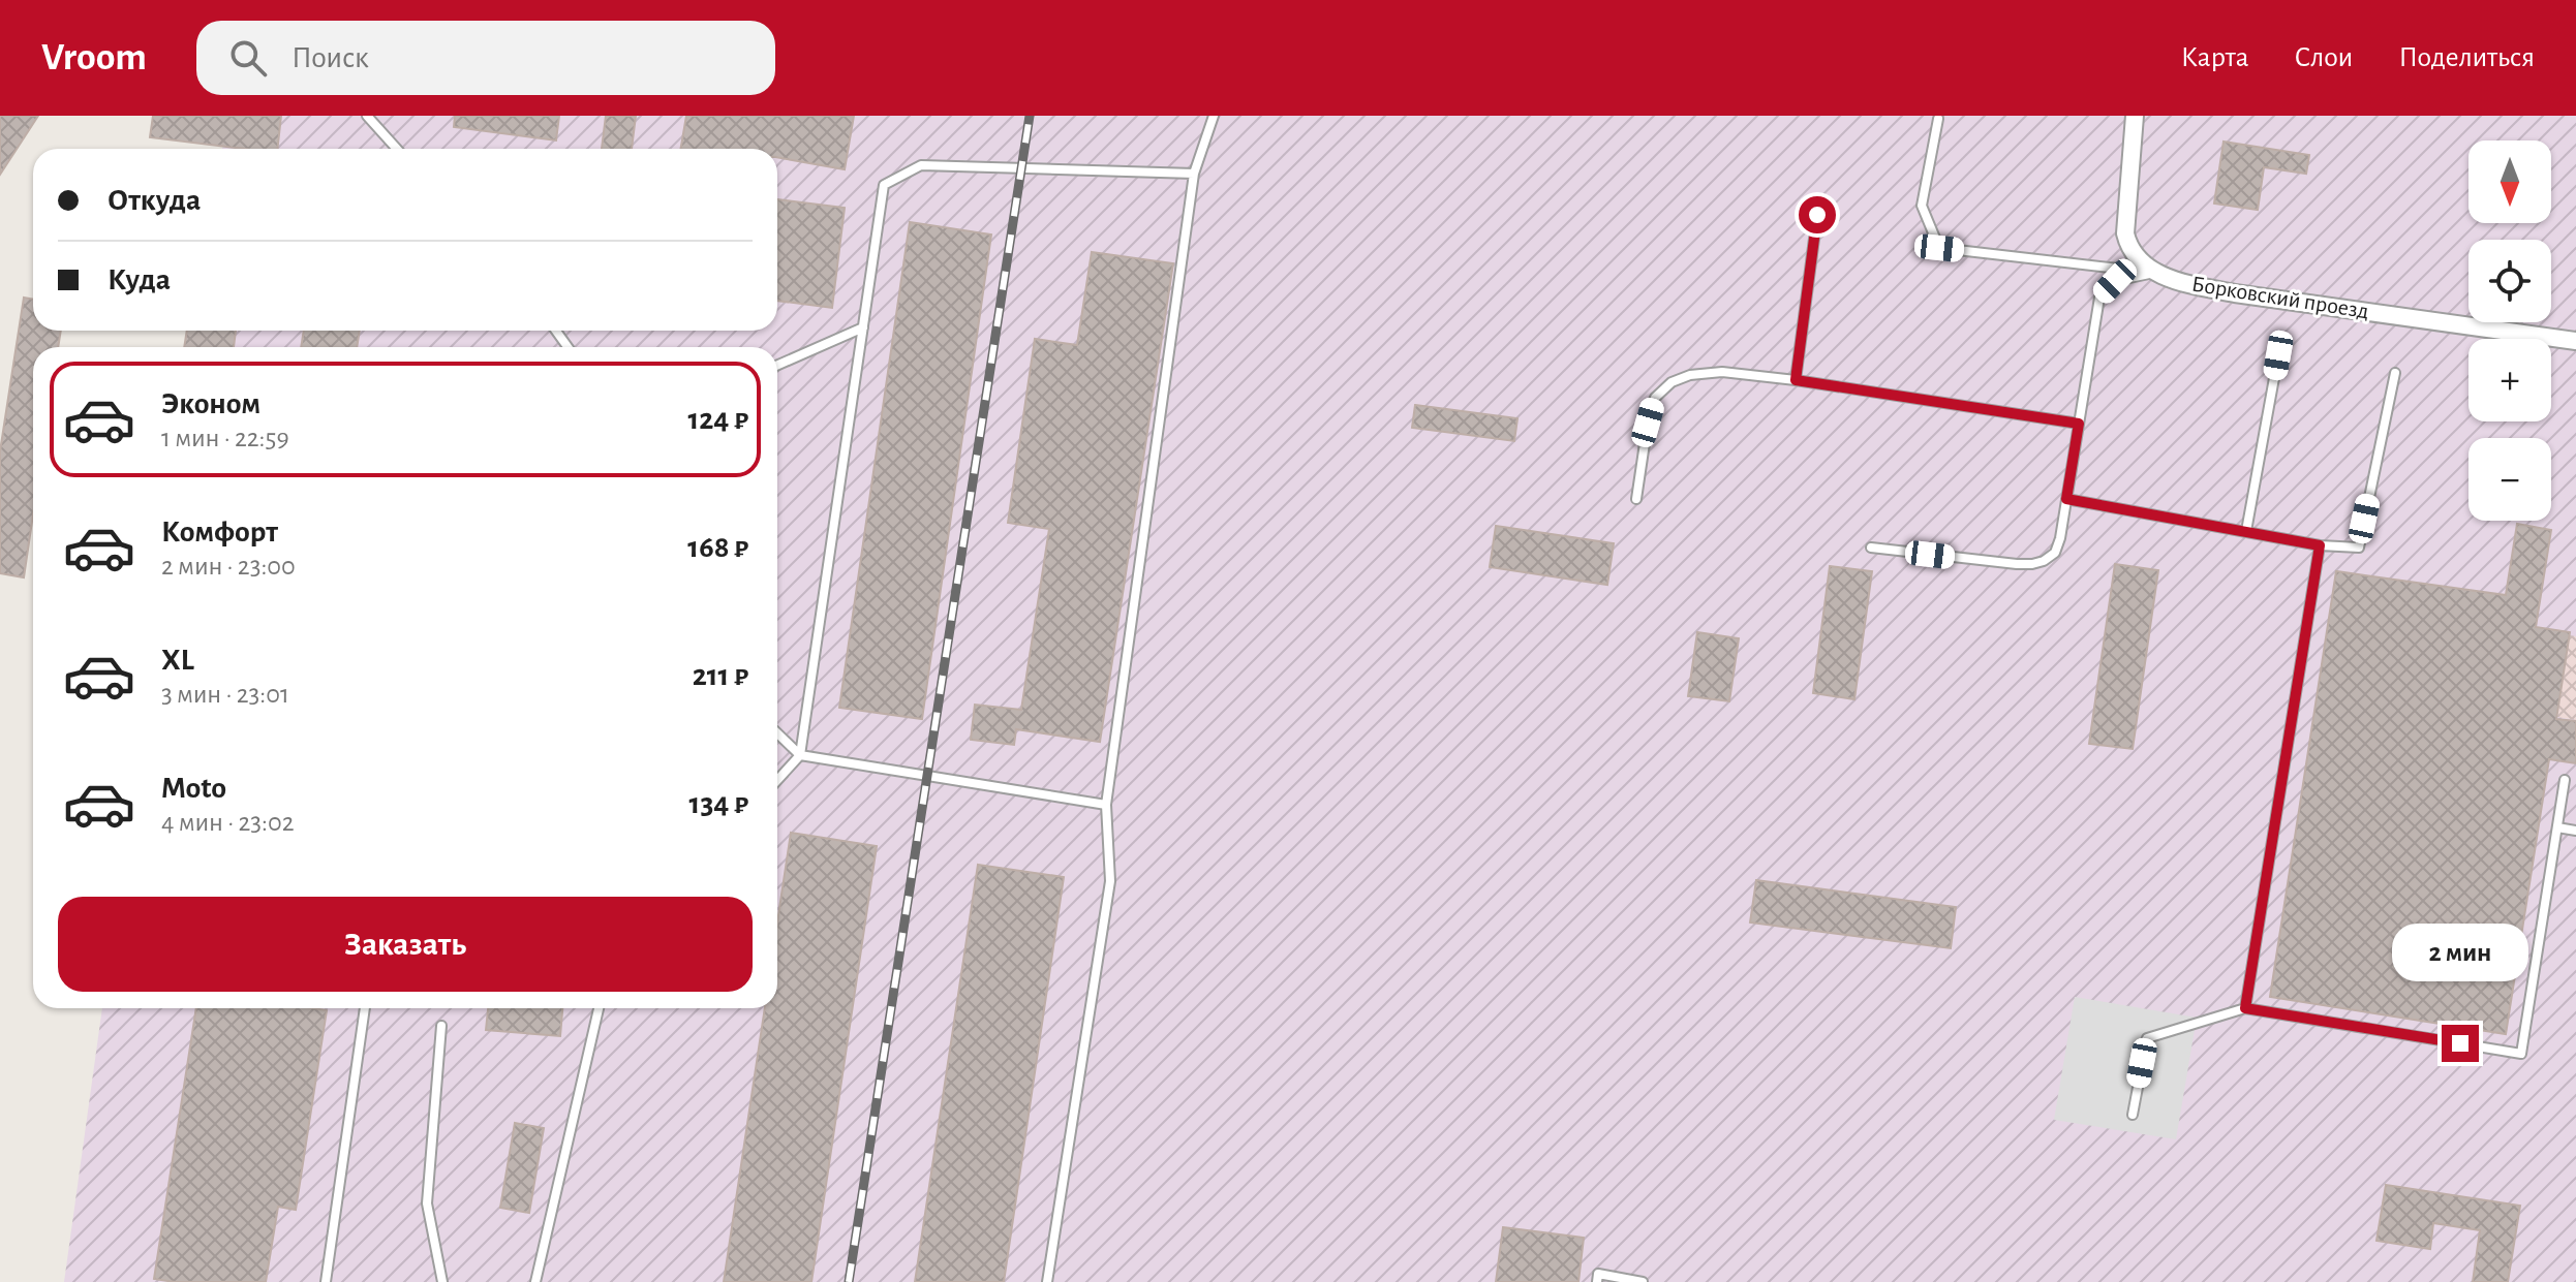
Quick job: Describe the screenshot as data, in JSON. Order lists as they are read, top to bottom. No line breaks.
{"streets":{"street":["Борковский проезд"]},"north":"bottom","page":{"header":"Vroom","search":"Поиск","nav":["Карта","Слои","Поделиться"],"map_buttons":["+","−"],"banner":["Откуда","Куда"],"list":[{"name":"Эконом","note":"1 мин · 22:59","value":"124 ₽"},{"name":"Комфорт","note":"2 мин · 23:00","value":"168 ₽"},{"name":"XL","note":"3 мин · 23:01","value":"211 ₽"},{"name":"Moto","note":"4 мин · 23:02","value":"134 ₽"}],"buttons":"Заказать","bubble":"2 мин"}}
